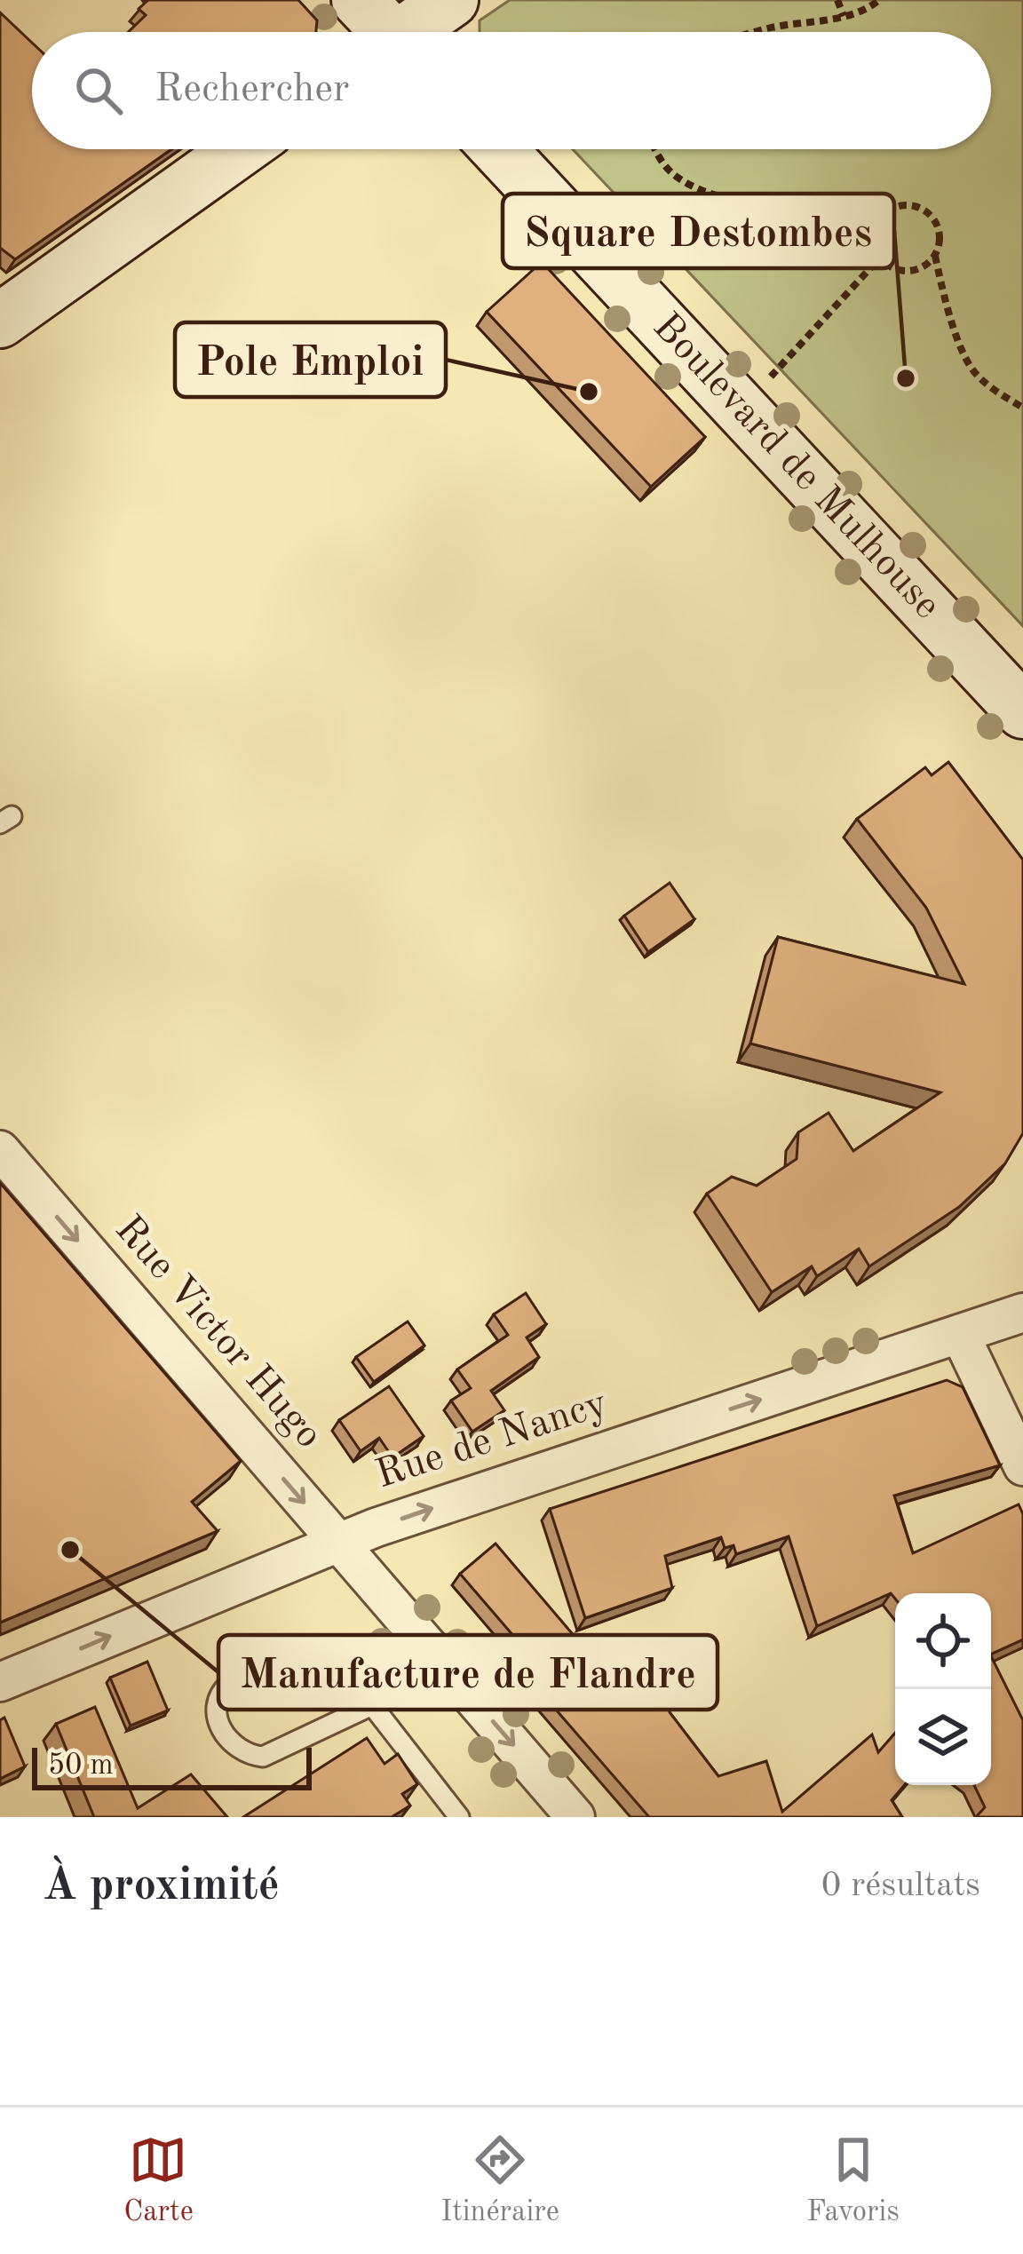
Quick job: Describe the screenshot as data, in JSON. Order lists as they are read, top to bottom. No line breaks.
{"streets":{"street":["Boulevard de Mulhouse","Rue Victor Hugo","Rue de Nancy"]},"crossings":[["Rue Victor Hugo","Rue de Nancy"]],"one_way":["Rue Victor Hugo","Rue de Nancy"],"places":["Square Destombes","Pole Emploi","Manufacture de Flandre"],"scale_bar":"50 m","page":{"search":"Rechercher","scale":"50 m","heading":["À proximité","0 résultats"],"nav":["Carte","Itinéraire","Favoris"]}}
